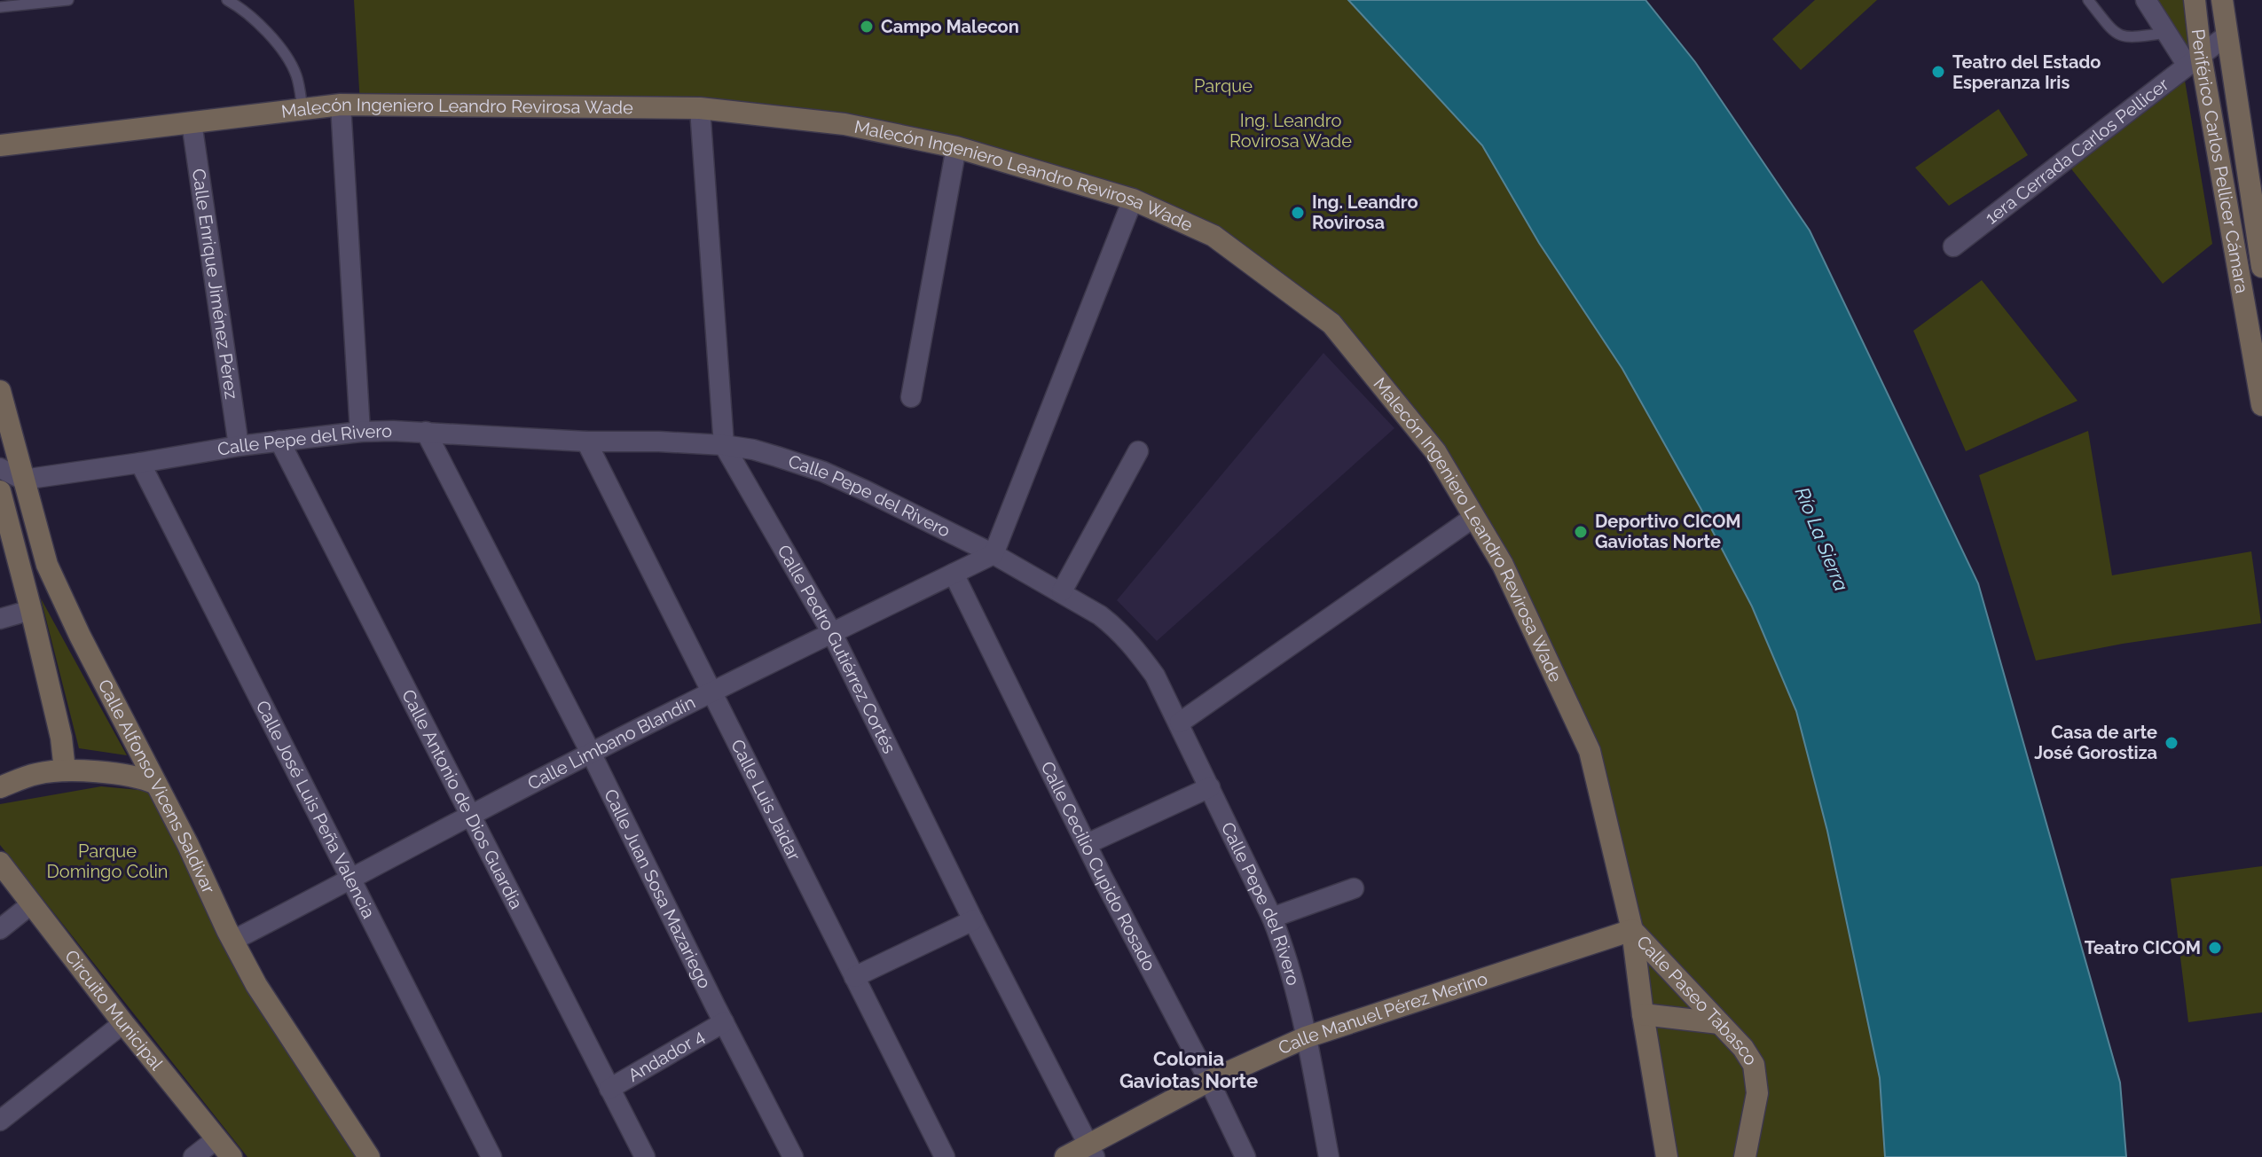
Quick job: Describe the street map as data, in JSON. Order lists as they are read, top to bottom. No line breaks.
{"streets":{"main road":["Malecón Ingeniero Leandro Revirosa Wade","Periférico Carlos Pellicer Cámara","Calle Alfonso Vicens Saldivar","Calle Paseo Tabasco","Circuito Municipal","Calle Manuel Pérez Merino"],"street":["1era Cerrada Carlos Pellicer","Calle Enrique Jiménez Pérez","Calle Pepe del Rivero","Calle Pedro Gutiérrez Cortés","Calle Limbano Blandín","Calle Antonio de Dios Guardia","Calle Luis Jaidar","Calle José Luis Peña Valencia","Calle Cecilio Cupido Rosado","Calle Juan Sosa Mazariego","Andador 4"]},"crossings":[["Malecón Ingeniero Leandro Revirosa Wade","Calle Enrique Jiménez Pérez"],["Malecón Ingeniero Leandro Revirosa Wade","Calle Pedro Gutiérrez Cortés"],["Malecón Ingeniero Leandro Revirosa Wade","Calle Paseo Tabasco"],["Malecón Ingeniero Leandro Revirosa Wade","Calle Manuel Pérez Merino"],["1era Cerrada Carlos Pellicer","Periférico Carlos Pellicer Cámara"],["Calle Enrique Jiménez Pérez","Calle Pepe del Rivero"],["Calle Pepe del Rivero","Calle Pedro Gutiérrez Cortés"],["Calle Pepe del Rivero","Calle Limbano Blandín"],["Calle Pepe del Rivero","Calle Alfonso Vicens Saldivar"],["Calle Pepe del Rivero","Calle Antonio de Dios Guardia"],["Calle Pepe del Rivero","Calle Luis Jaidar"],["Calle Pepe del Rivero","Calle José Luis Peña Valencia"],["Calle Pepe del Rivero","Calle Juan Sosa Mazariego"],["Calle Pepe del Rivero","Calle Manuel Pérez Merino"],["Calle Pedro Gutiérrez Cortés","Calle Limbano Blandín"],["Calle Pedro Gutiérrez Cortés","Calle Manuel Pérez Merino"],["Calle Limbano Blandín","Calle Alfonso Vicens Saldivar"],["Calle Limbano Blandín","Calle Antonio de Dios Guardia"],["Calle Limbano Blandín","Calle Luis Jaidar"],["Calle Limbano Blandín","Calle José Luis Peña Valencia"],["Calle Limbano Blandín","Calle Cecilio Cupido Rosado"],["Calle Limbano Blandín","Calle Juan Sosa Mazariego"],["Calle Antonio de Dios Guardia","Andador 4"],["Calle Cecilio Cupido Rosado","Calle Manuel Pérez Merino"],["Calle Juan Sosa Mazariego","Andador 4"],["Calle Paseo Tabasco","Calle Manuel Pérez Merino"]],"districts":["Colonia Gaviotas Norte"],"water":["Río La Sierra"],"parks":["Parque","Ing. Leandro Rovirosa Wade","Parque Domingo Colin"],"places":["Campo Malecon","Teatro del Estado Esperanza Iris","Ing. Leandro Rovirosa","Deportivo CICOM Gaviotas Norte","Casa de arte José Gorostiza","Teatro CICOM"]}
